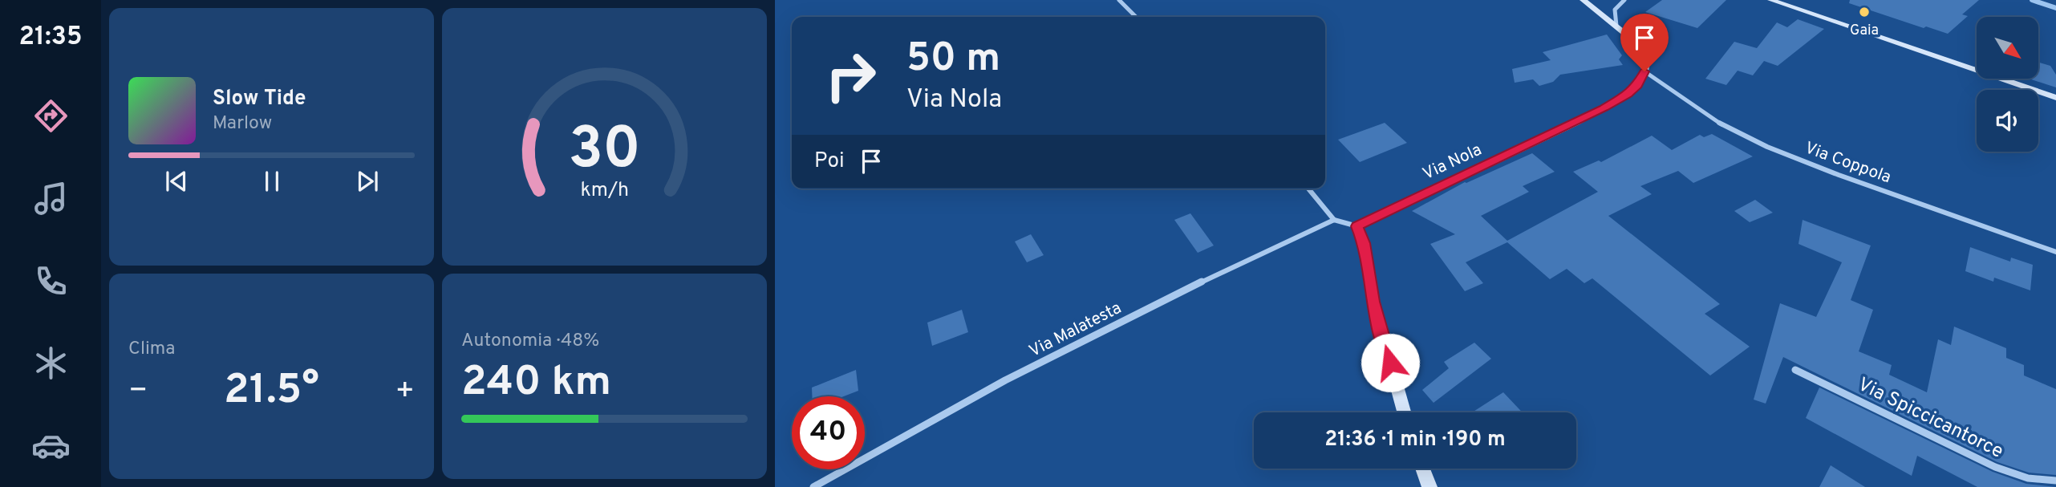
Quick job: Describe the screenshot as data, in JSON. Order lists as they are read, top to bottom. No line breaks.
{"streets":{"street":["Via Nola","Via Coppola","Via Malatesta","Via Spiccicantorce"]},"crossings":[["Via Nola","Via Coppola"]],"places":["Gaia"],"north":"bottom right","page":{"tabs":"21:35","turn":["50 m","Via Nola"],"song":["Slow Tide","Marlow"],"then":"Poi","tile":["Clima",["Autonomia · 48%","240 km"]],"heat":["−","21.5°","+"],"limit":"40","trip":"21:36 · 1 min · 190 m","gauge":["30","km/h"]}}
